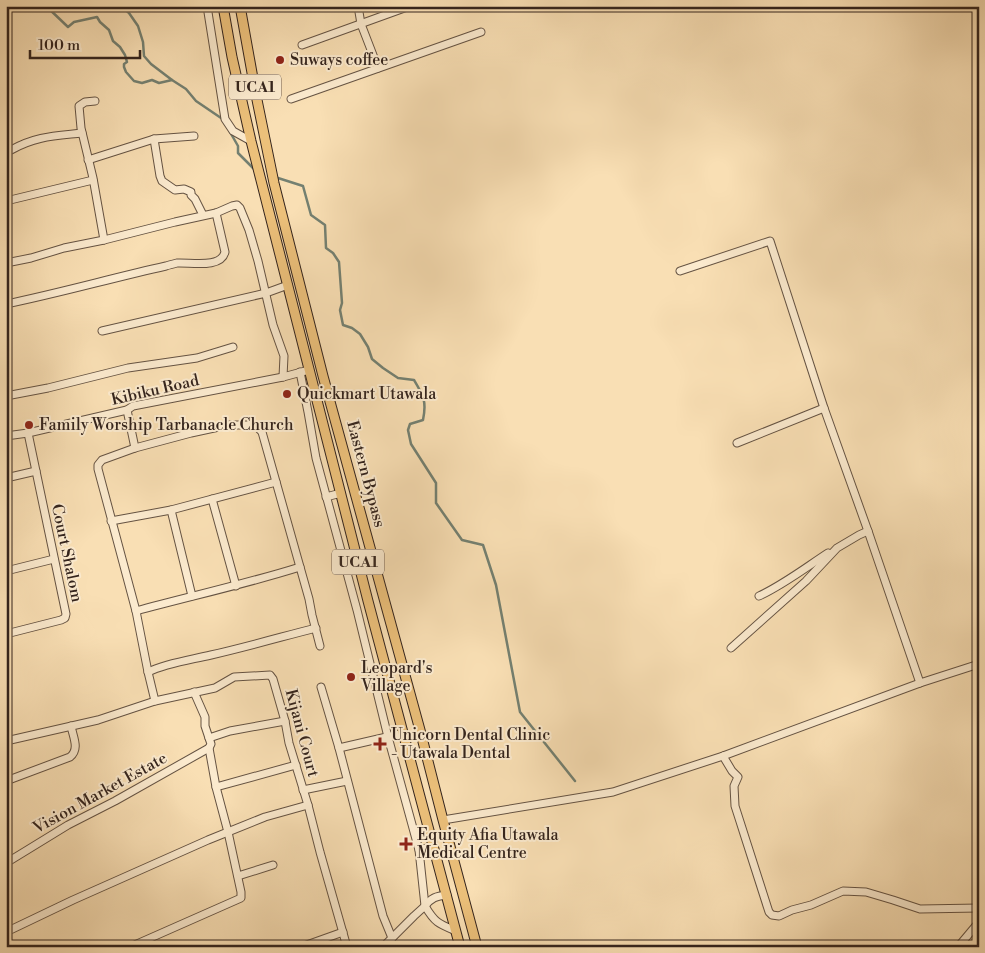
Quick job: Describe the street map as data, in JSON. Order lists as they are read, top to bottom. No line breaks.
{"streets":{"main road":["UCA1","Eastern Bypass"],"street":["Kibiku Road","Court Shalom","Kijani Court","Vision Market Estate"]},"crossings":[["Kibiku Road","Eastern Bypass"],["Kibiku Road","Court Shalom"]],"places":{"other":["Suways coffee","Quickmart Utawala","Family Worship Tarbanacle Church","Leopard's Village"],"health":["Unicorn Dental Clinic - Utawala Dental","Equity Afia Utawala Medical Centre"]},"scale_bar":"100 m"}
